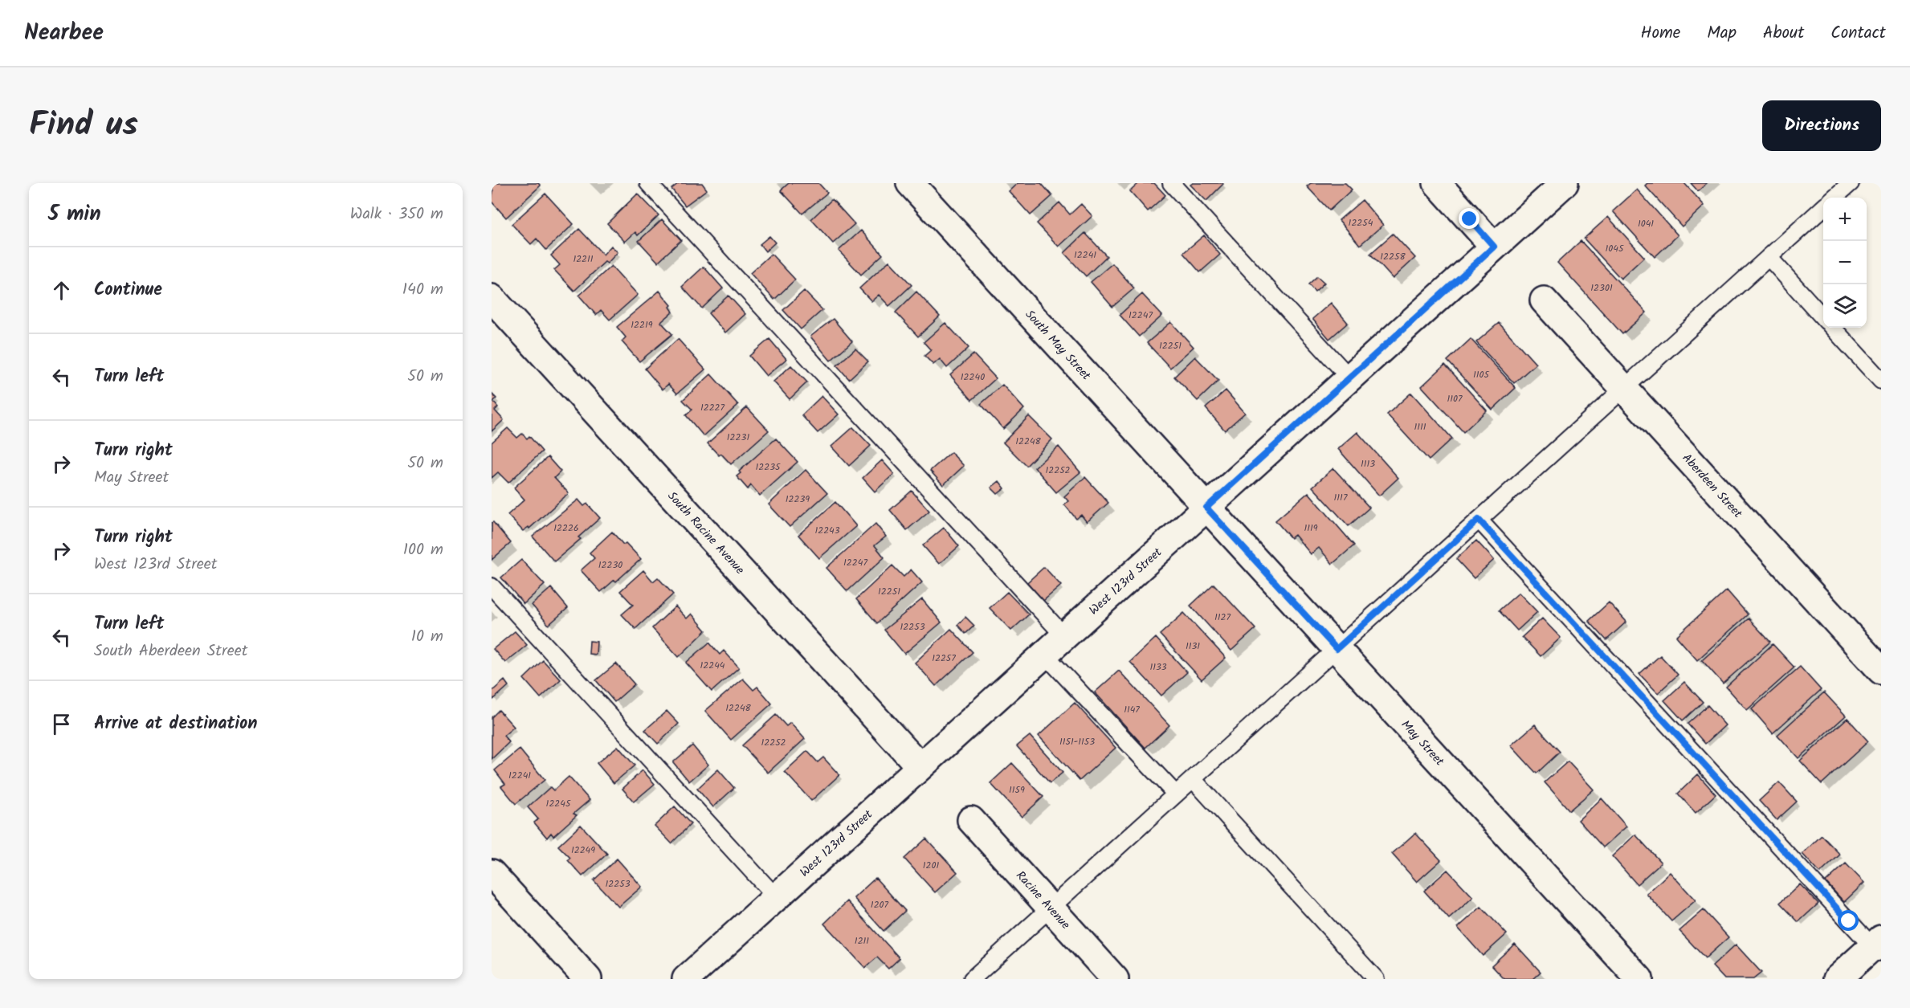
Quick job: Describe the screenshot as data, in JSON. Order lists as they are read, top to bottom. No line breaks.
{"streets":{"street":["South May Street","Aberdeen Street","South Racine Avenue","West 123rd Street","May Street","Racine Avenue"]},"crossings":[["South May Street","West 123rd Street"],["South May Street","May Street"],["South Racine Avenue","West 123rd Street"],["West 123rd Street","May Street"]],"house_numbers":["12254","1041","1045","12241","12258","12211","12301","12247","12219","12251","1105","12240","1107","12227","1111","12231","12248","1113","12235","12252","1117","12239","12226","1119","12243","12247","12230","12251","1127","12253","1131","12257","12244","1133","12248","1147","1151-1153","12252","12241","1159","12245","12249","1201","12253","1207","1211"],"page":{"header":"Nearbee","nav":["Home","Map","About","Contact"],"title":"Find us","buttons":"Directions","heading":["5 min","Walk · 350 m"],"map_buttons":["+","−"],"list":[["Continue","140 m"],["Turn left","50 m"],["Turn right","May Street","50 m"],["Turn right","West 123rd Street","100 m"],["Turn left","South Aberdeen Street","10 m"],"Arrive at destination"]}}
